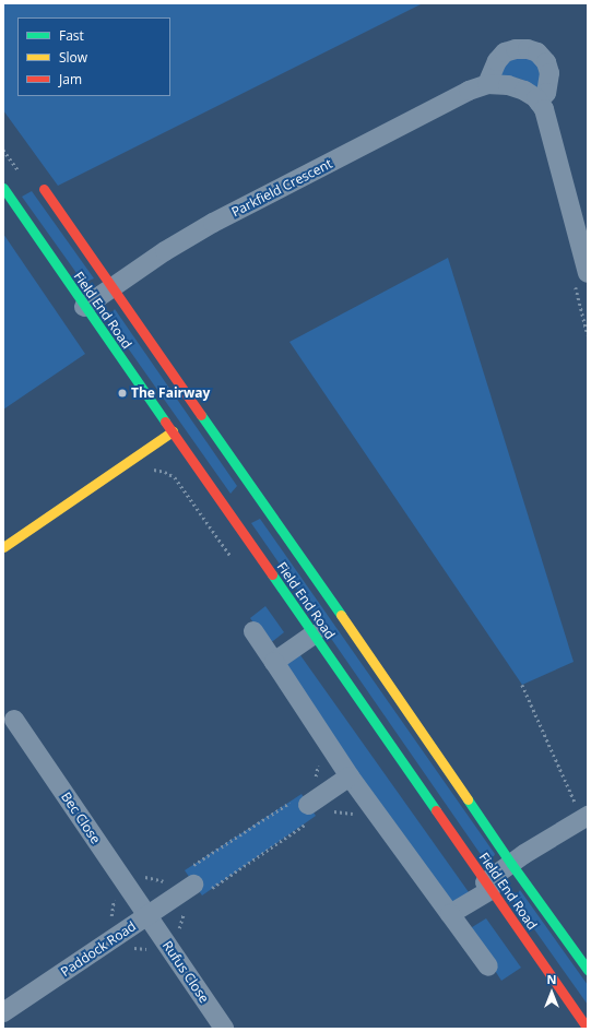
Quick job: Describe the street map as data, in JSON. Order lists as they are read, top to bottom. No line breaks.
{"streets":{"street":["Parkfield Crescent","Field End Road","Bec Close","Paddock Road","Rufus Close"]},"crossings":[["Parkfield Crescent","Field End Road"],["Bec Close","Paddock Road"],["Bec Close","Rufus Close"],["Paddock Road","Rufus Close"]],"places":["The Fairway"],"legend":["Fast","Slow","Jam"],"north":"top"}
